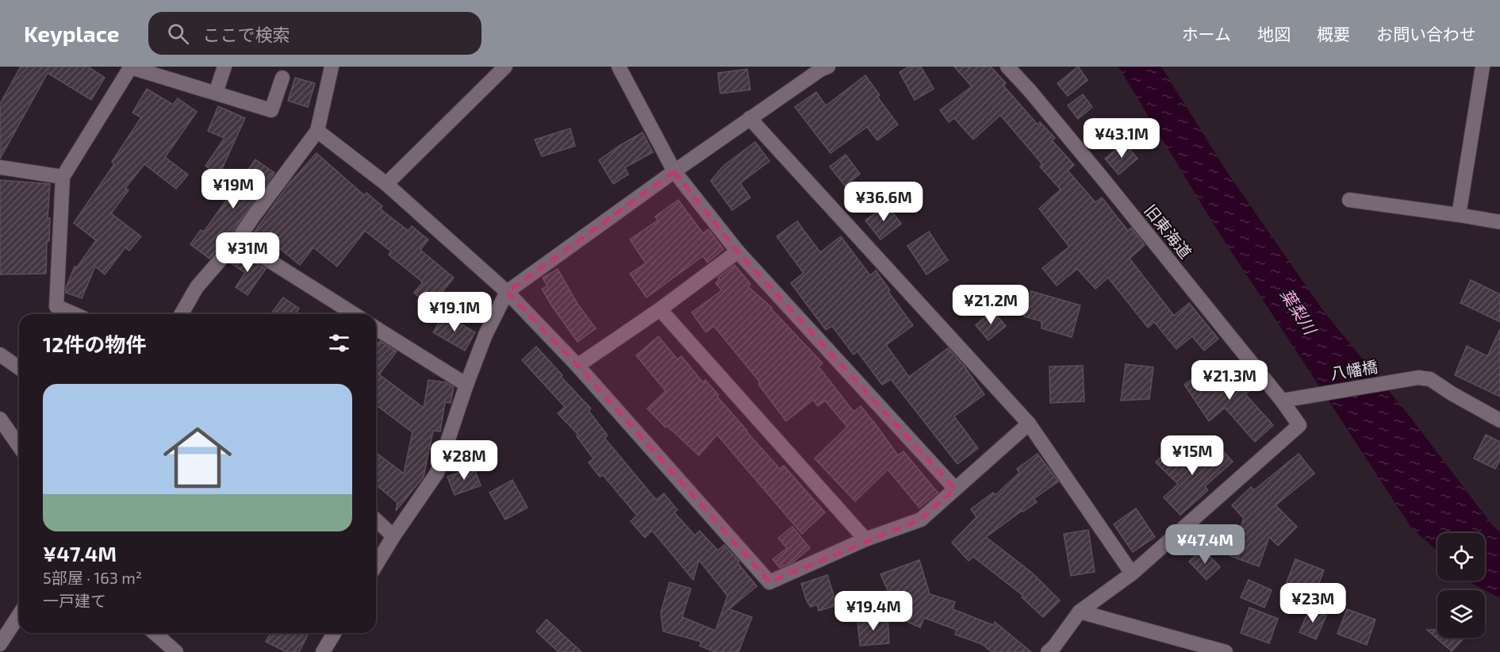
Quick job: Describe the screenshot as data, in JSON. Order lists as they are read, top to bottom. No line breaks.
{"streets":{"street":["旧東海道","八幡橋"]},"crossings":[["旧東海道","八幡橋"]],"water":["葉梨川"],"page":{"header":"Keyplace","search":"ここで検索","nav":["ホーム","地図","概要","お問い合わせ"],"price":["¥43.1M","¥19M","¥36.6M","¥31M","¥21.2M","¥19.1M","¥21.3M","¥15M","¥28M","¥47.4M","¥23M","¥19.4M"],"heading":"12件の物件","list":[{"name":"¥47.4M","note":"5部屋 · 163 m² · 一戸建て"}]}}
